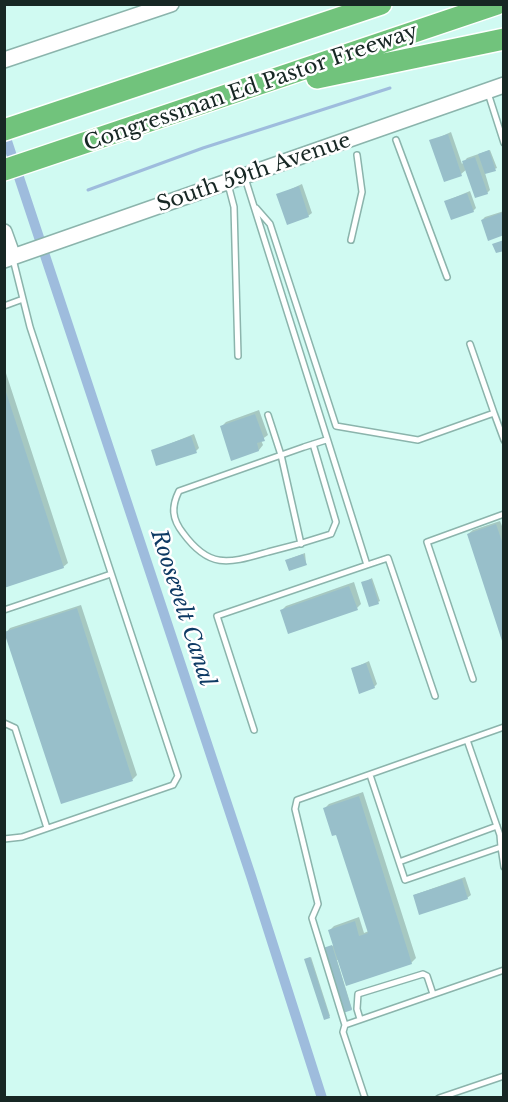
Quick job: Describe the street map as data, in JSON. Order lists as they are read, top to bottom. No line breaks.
{"streets":{"highway":["Congressman Ed Pastor Freeway"],"main road":["South 59th Avenue"]},"water":["Roosevelt Canal"]}
